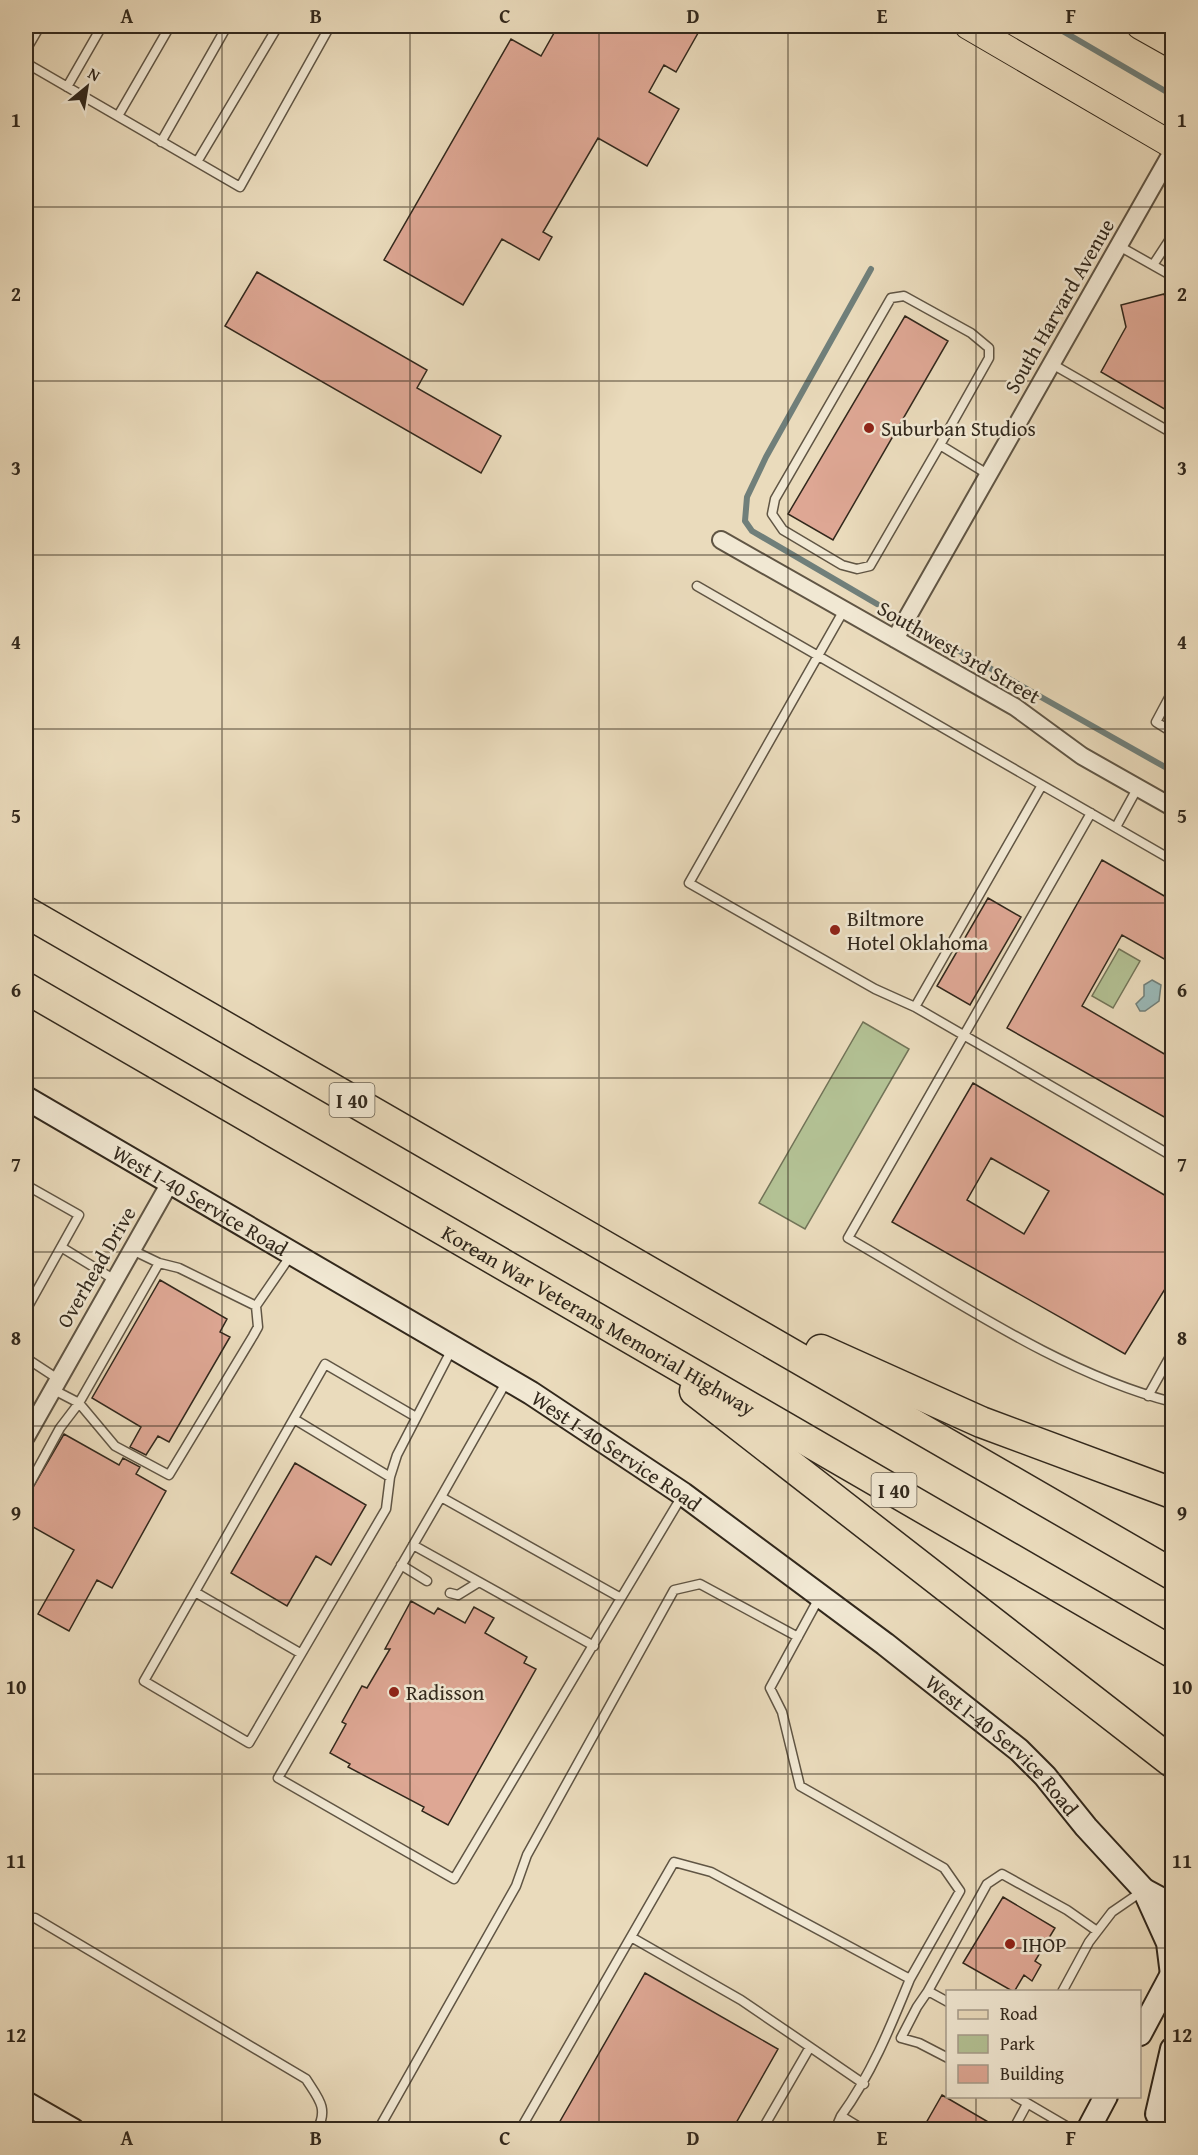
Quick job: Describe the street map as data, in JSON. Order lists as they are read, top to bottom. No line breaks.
{"streets":{"highway":["I 40","Korean War Veterans Memorial Highway"],"street":["South Harvard Avenue","Southwest 3rd Street","West I-40 Service Road","Overhead Drive"]},"crossings":[["South Harvard Avenue","Southwest 3rd Street"],["West I-40 Service Road","Overhead Drive"]],"places":["Suburban Studios","Biltmore Hotel Oklahoma","Radisson","IHOP"],"legend":["Road","Park","Building"],"north":"top right","grid":{"columns":["A","B","C","D","E","F"],"rows":["1","2","3","4","5","6","7","8","9","10","11","12"]}}
